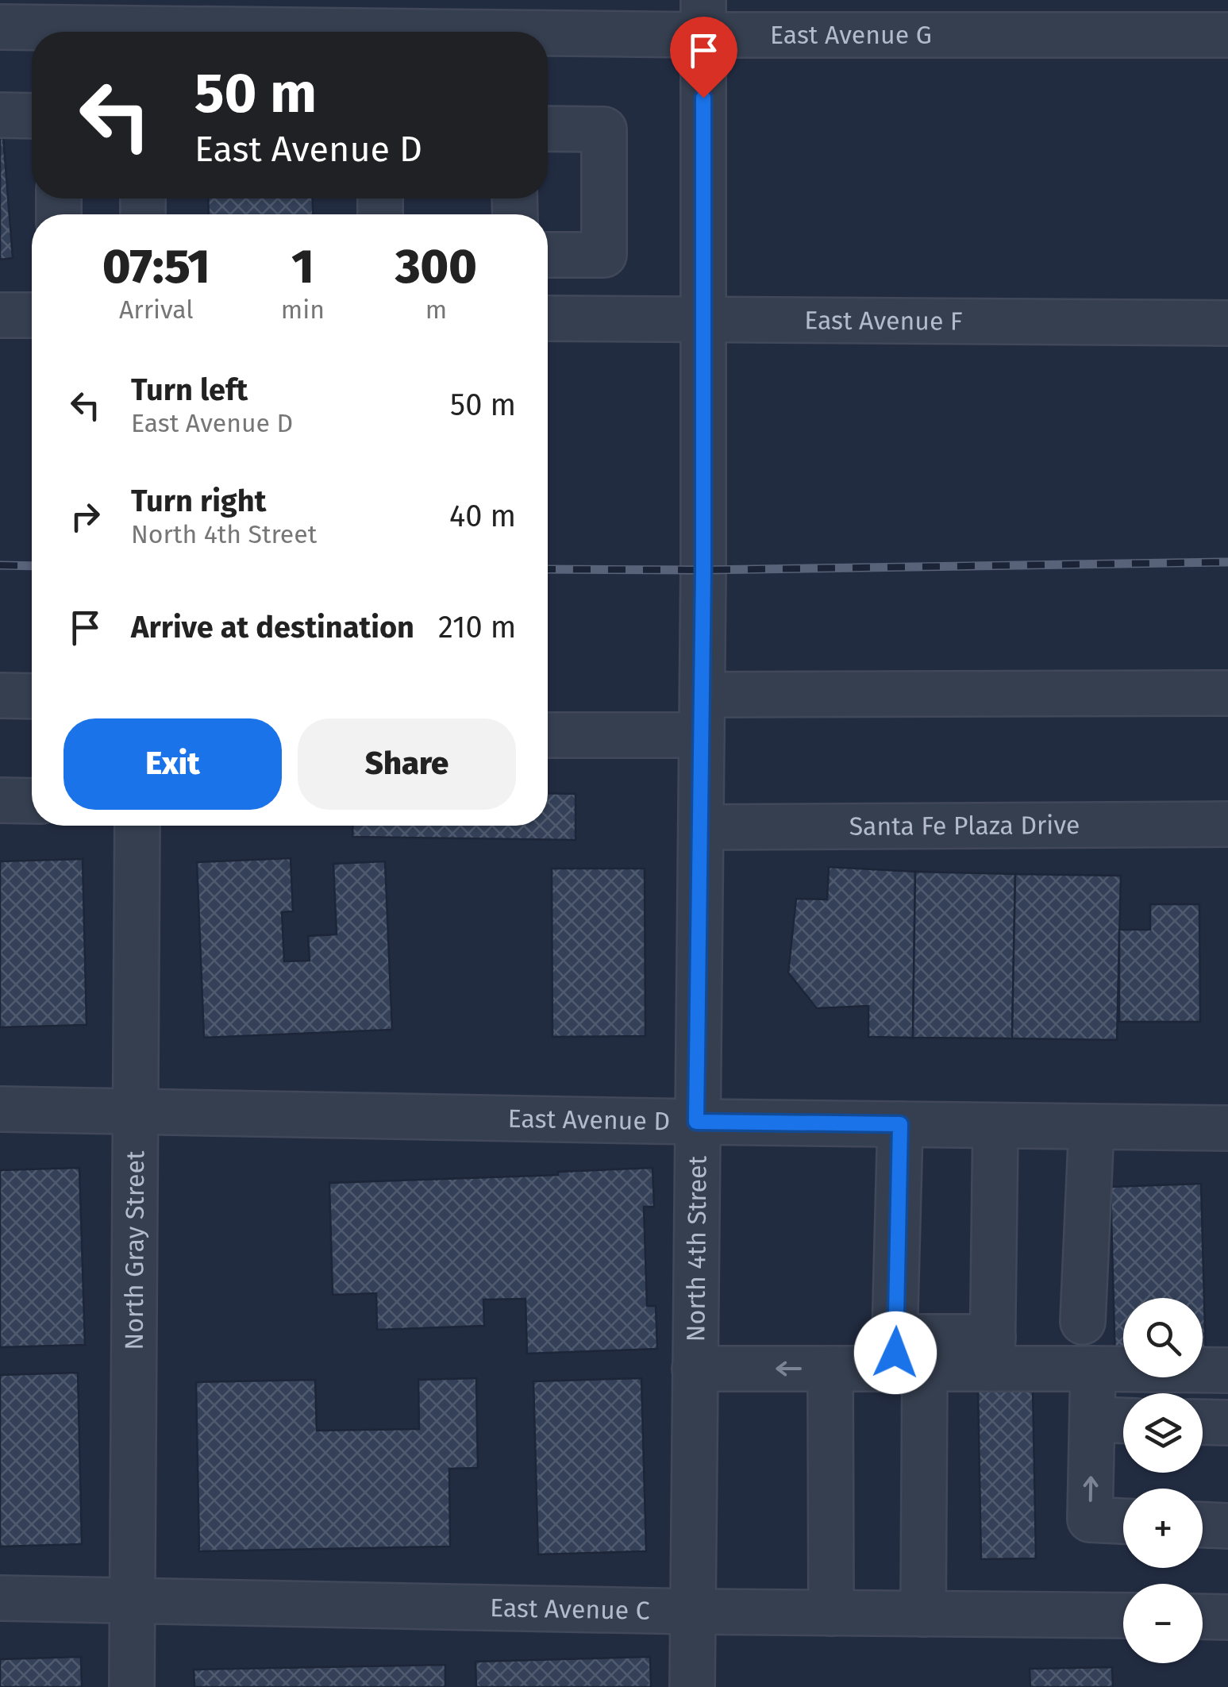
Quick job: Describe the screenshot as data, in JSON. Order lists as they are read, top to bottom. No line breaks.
{"streets":{"street":["East Avenue G","East Avenue F","Santa Fe Plaza Drive","East Avenue D","North 4th Street","North Gray Street","East Avenue C"]},"crossings":[["East Avenue G","North 4th Street"],["East Avenue F","North 4th Street"],["Santa Fe Plaza Drive","North 4th Street"],["East Avenue D","North 4th Street"],["East Avenue D","North Gray Street"],["North 4th Street","East Avenue C"],["North Gray Street","East Avenue C"]],"page":{"turn":["50 m","East Avenue D"],"eta":["07:51","Arrival","1","min","300","m"],"list":[{"name":"Turn left","note":"East Avenue D","value":"50 m"},{"name":"Turn right","note":"North 4th Street","value":"40 m"},{"name":"Arrive at destination","value":"210 m"}],"buttons":["Exit","Share"],"map_buttons":["+","−"]}}
